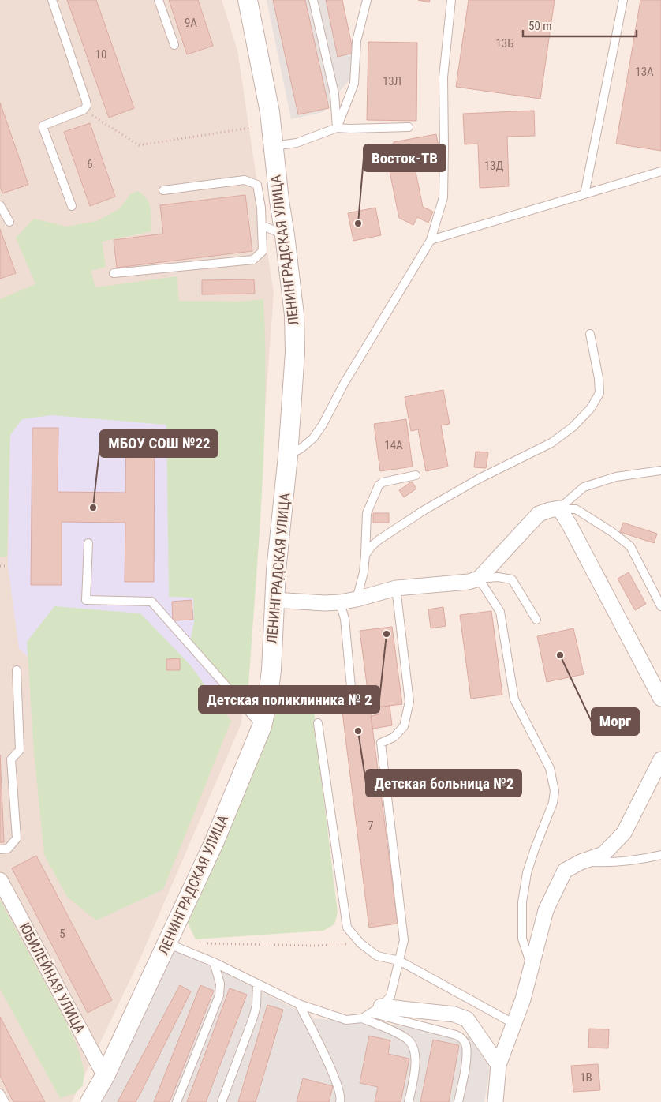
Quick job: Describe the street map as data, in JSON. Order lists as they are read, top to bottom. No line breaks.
{"streets":{"street":["ЛЕНИНГРАДСКАЯ УЛИЦА","ЮБИЛЕЙНАЯ УЛИЦА"]},"crossings":[["ЛЕНИНГРАДСКАЯ УЛИЦА","ЮБИЛЕЙНАЯ УЛИЦА"]],"places":["Восток-ТВ","МБОУ СОШ №22","Детская поликлиника № 2","Морг","Детская больница №2"],"house_numbers":["9А","13Б","10","13А","13Л","6","13Д","14А","7","5","1В"],"scale_bar":"50 m"}
